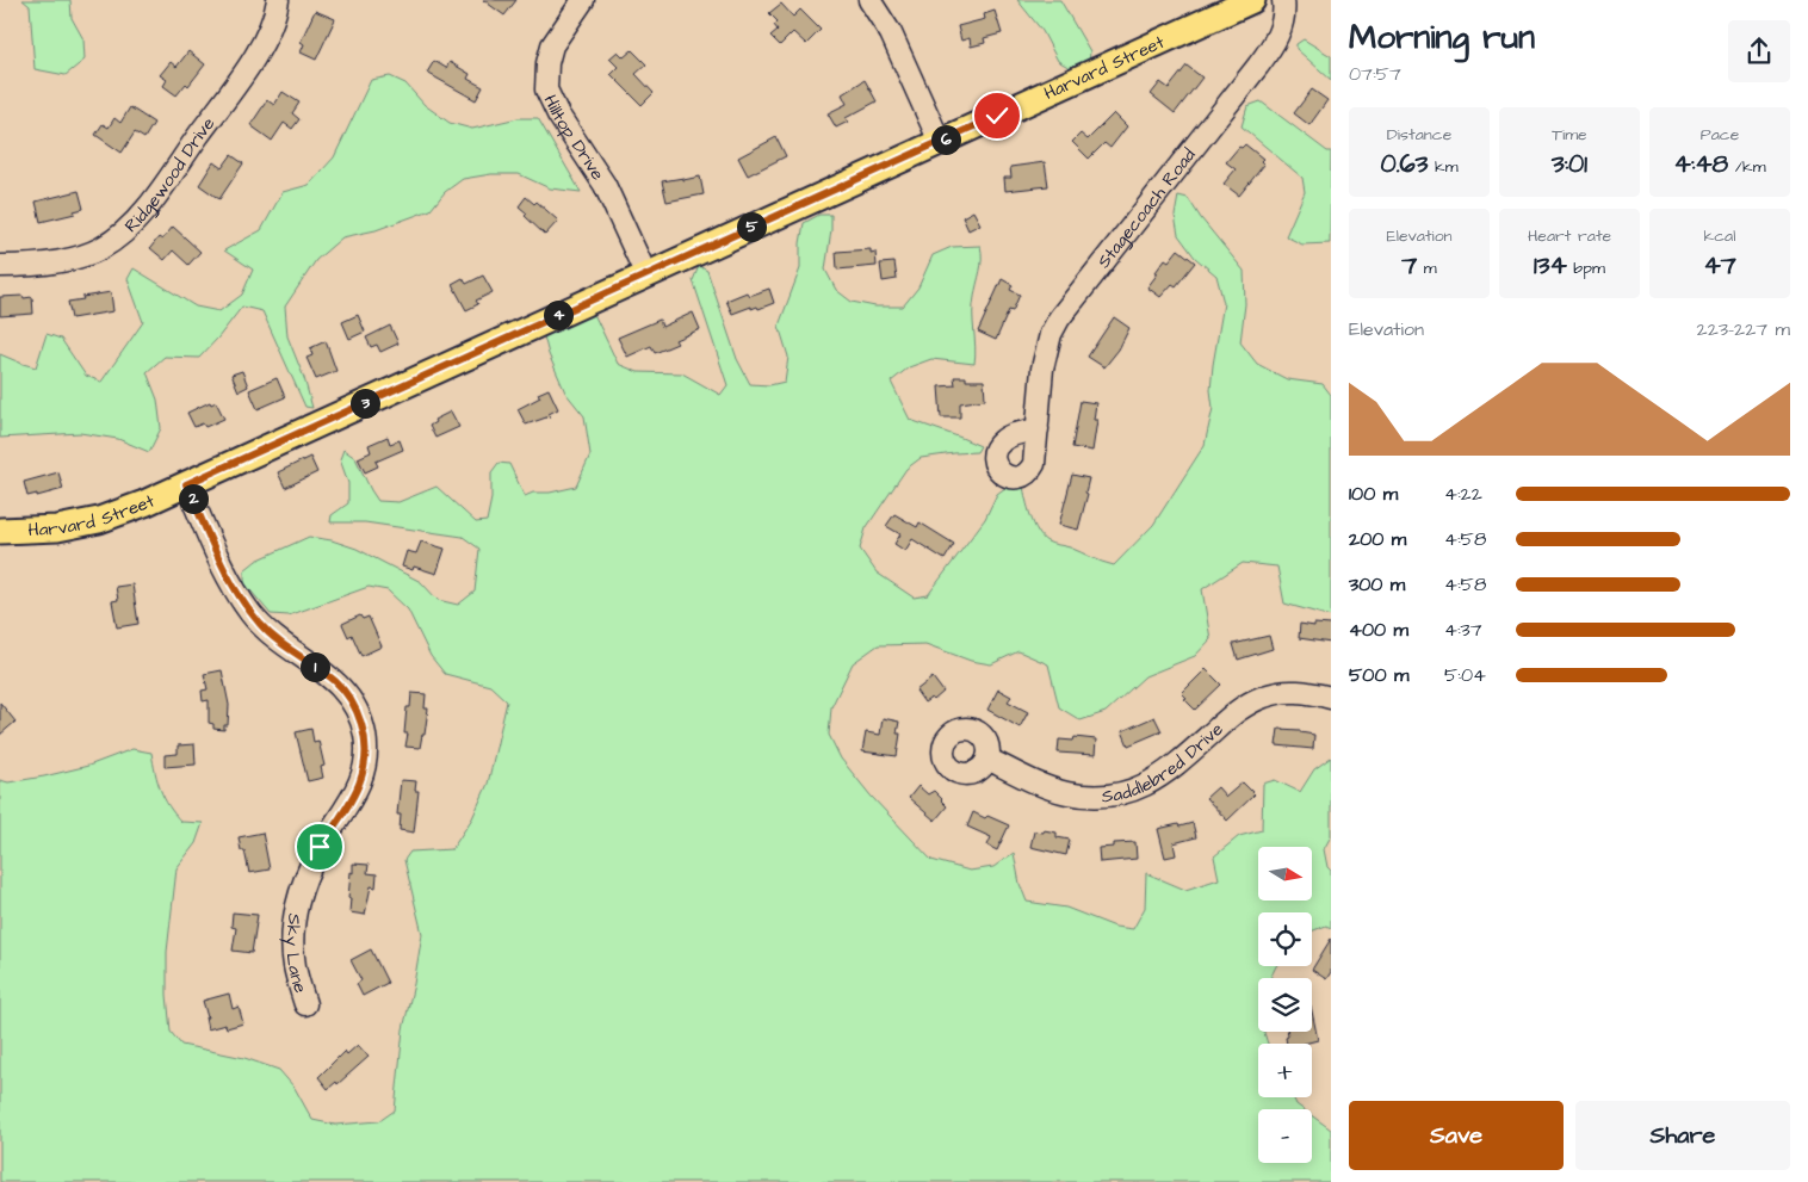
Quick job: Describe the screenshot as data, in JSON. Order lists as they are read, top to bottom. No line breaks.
{"streets":{"main road":["Harvard Street"],"street":["Hilltop Drive","Ridgewood Drive","Stagecoach Road","Saddlebred Drive","Sky Lane"]},"crossings":[["Harvard Street","Hilltop Drive"],["Harvard Street","Sky Lane"]],"north":"right","page":{"heading":["Morning run","07:57"],"stats":[["Distance","0.63 km"],["Time","3:01"],["Pace","4:48 /km"],["Elevation","7 m"],["Heart rate","134 bpm"],["kcal","47"]],"pins":["6","5","4","3","2","1"],"chart":["Elevation","223–227 m"],"list":[{"name":"100 m","note":"4:22"},{"name":"200 m","note":"4:58"},{"name":"300 m","note":"4:58"},{"name":"400 m","note":"4:37"},{"name":"500 m","note":"5:04"}],"map_buttons":["+","−"],"buttons":["Save","Share"]}}
